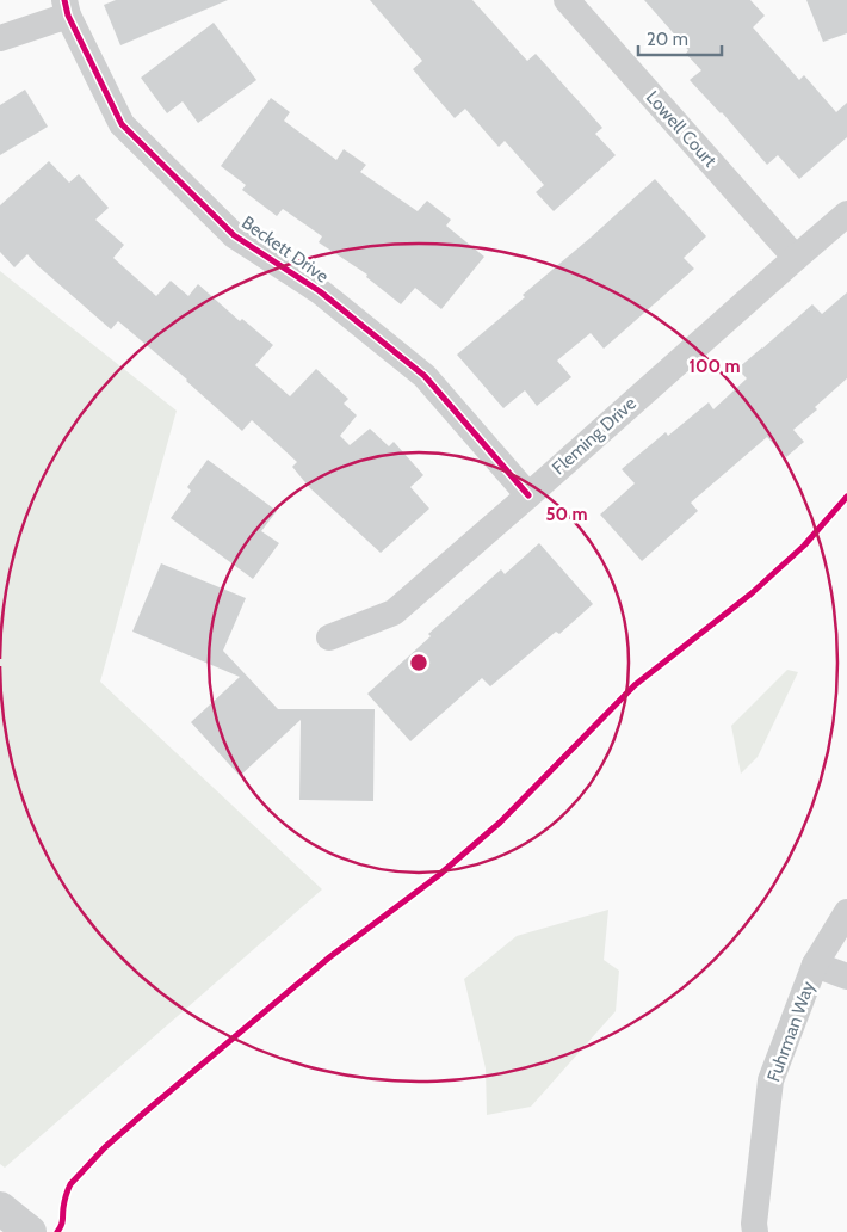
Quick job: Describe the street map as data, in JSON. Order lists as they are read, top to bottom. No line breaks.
{"streets":{"street":["Lowell Court","Beckett Drive","Fleming Drive","Fuhrman Way"]},"crossings":[["Lowell Court","Fleming Drive"],["Beckett Drive","Fleming Drive"]],"scale_bar":"20 m","rings":["100 m","50 m"]}
